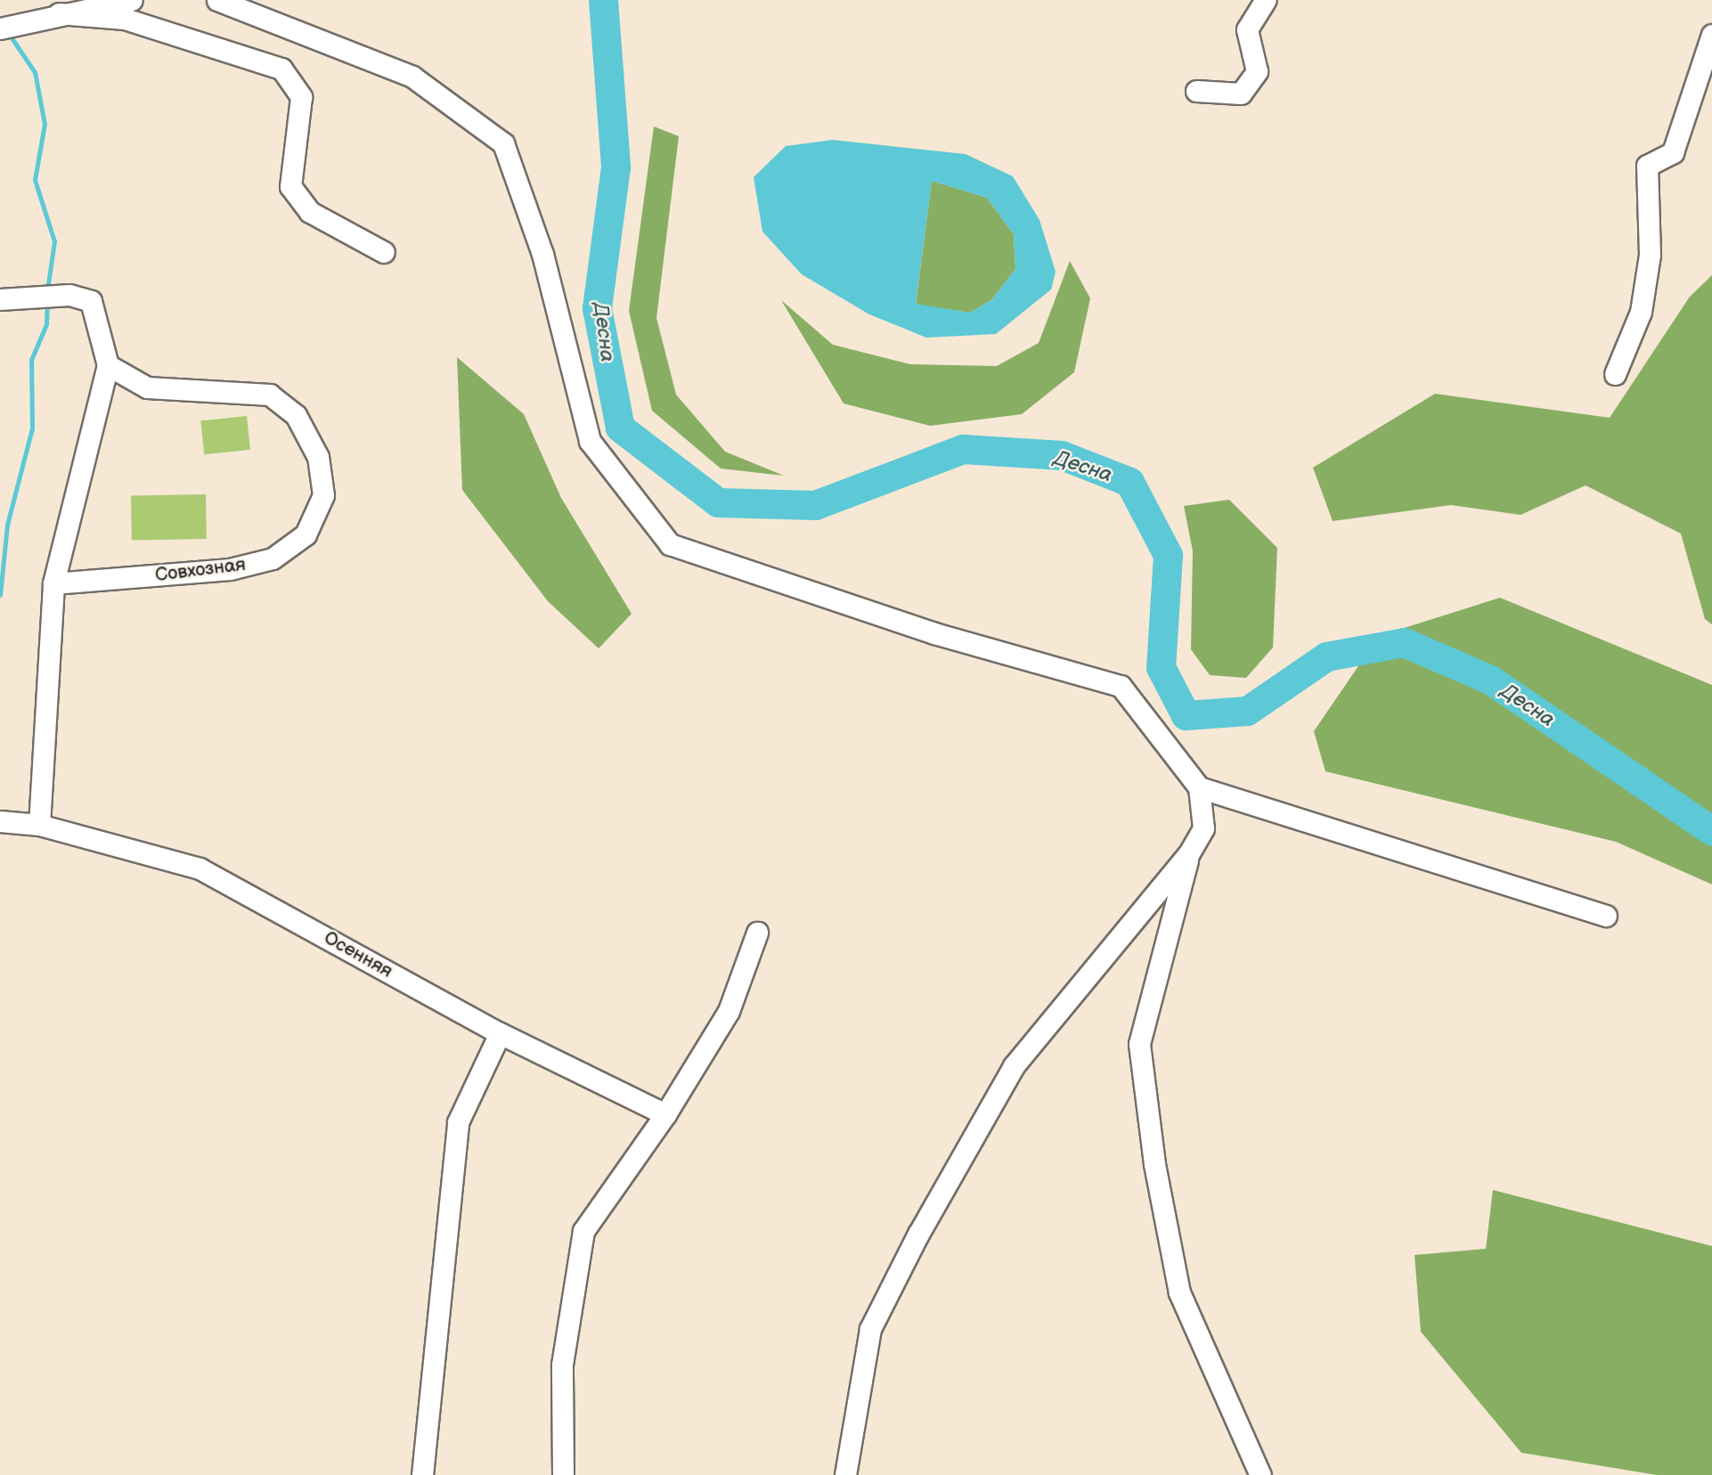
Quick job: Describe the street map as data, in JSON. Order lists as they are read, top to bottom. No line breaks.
{"streets":{"street":["Совхозная","Осенняя"]},"water":["Десна"]}
